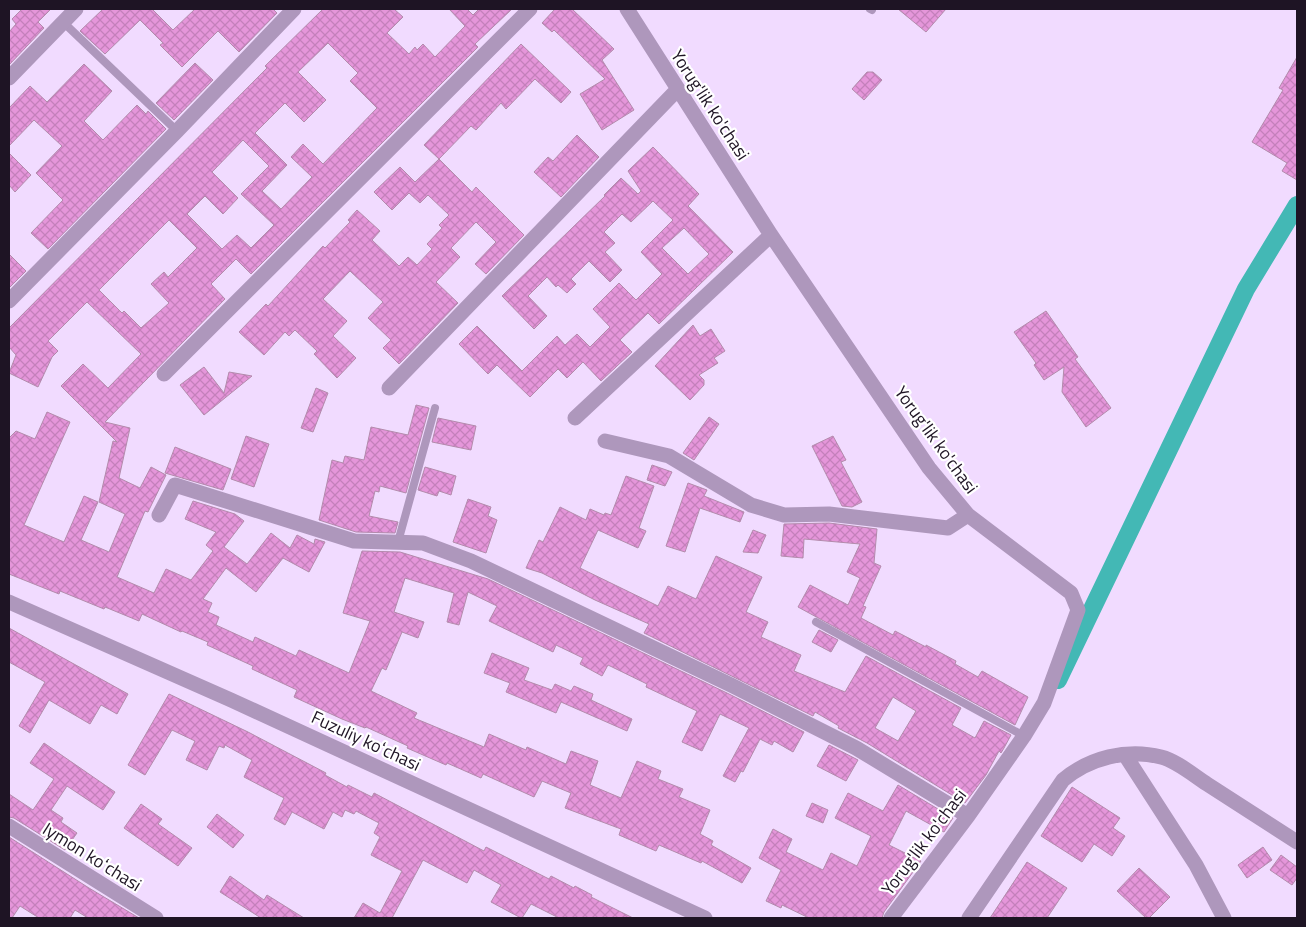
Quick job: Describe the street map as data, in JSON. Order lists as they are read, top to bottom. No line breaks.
{"streets":{"street":["Yorug'lik ko'chasi","Fuzuliy koʻchasi","Iymon koʻchasi"]}}
